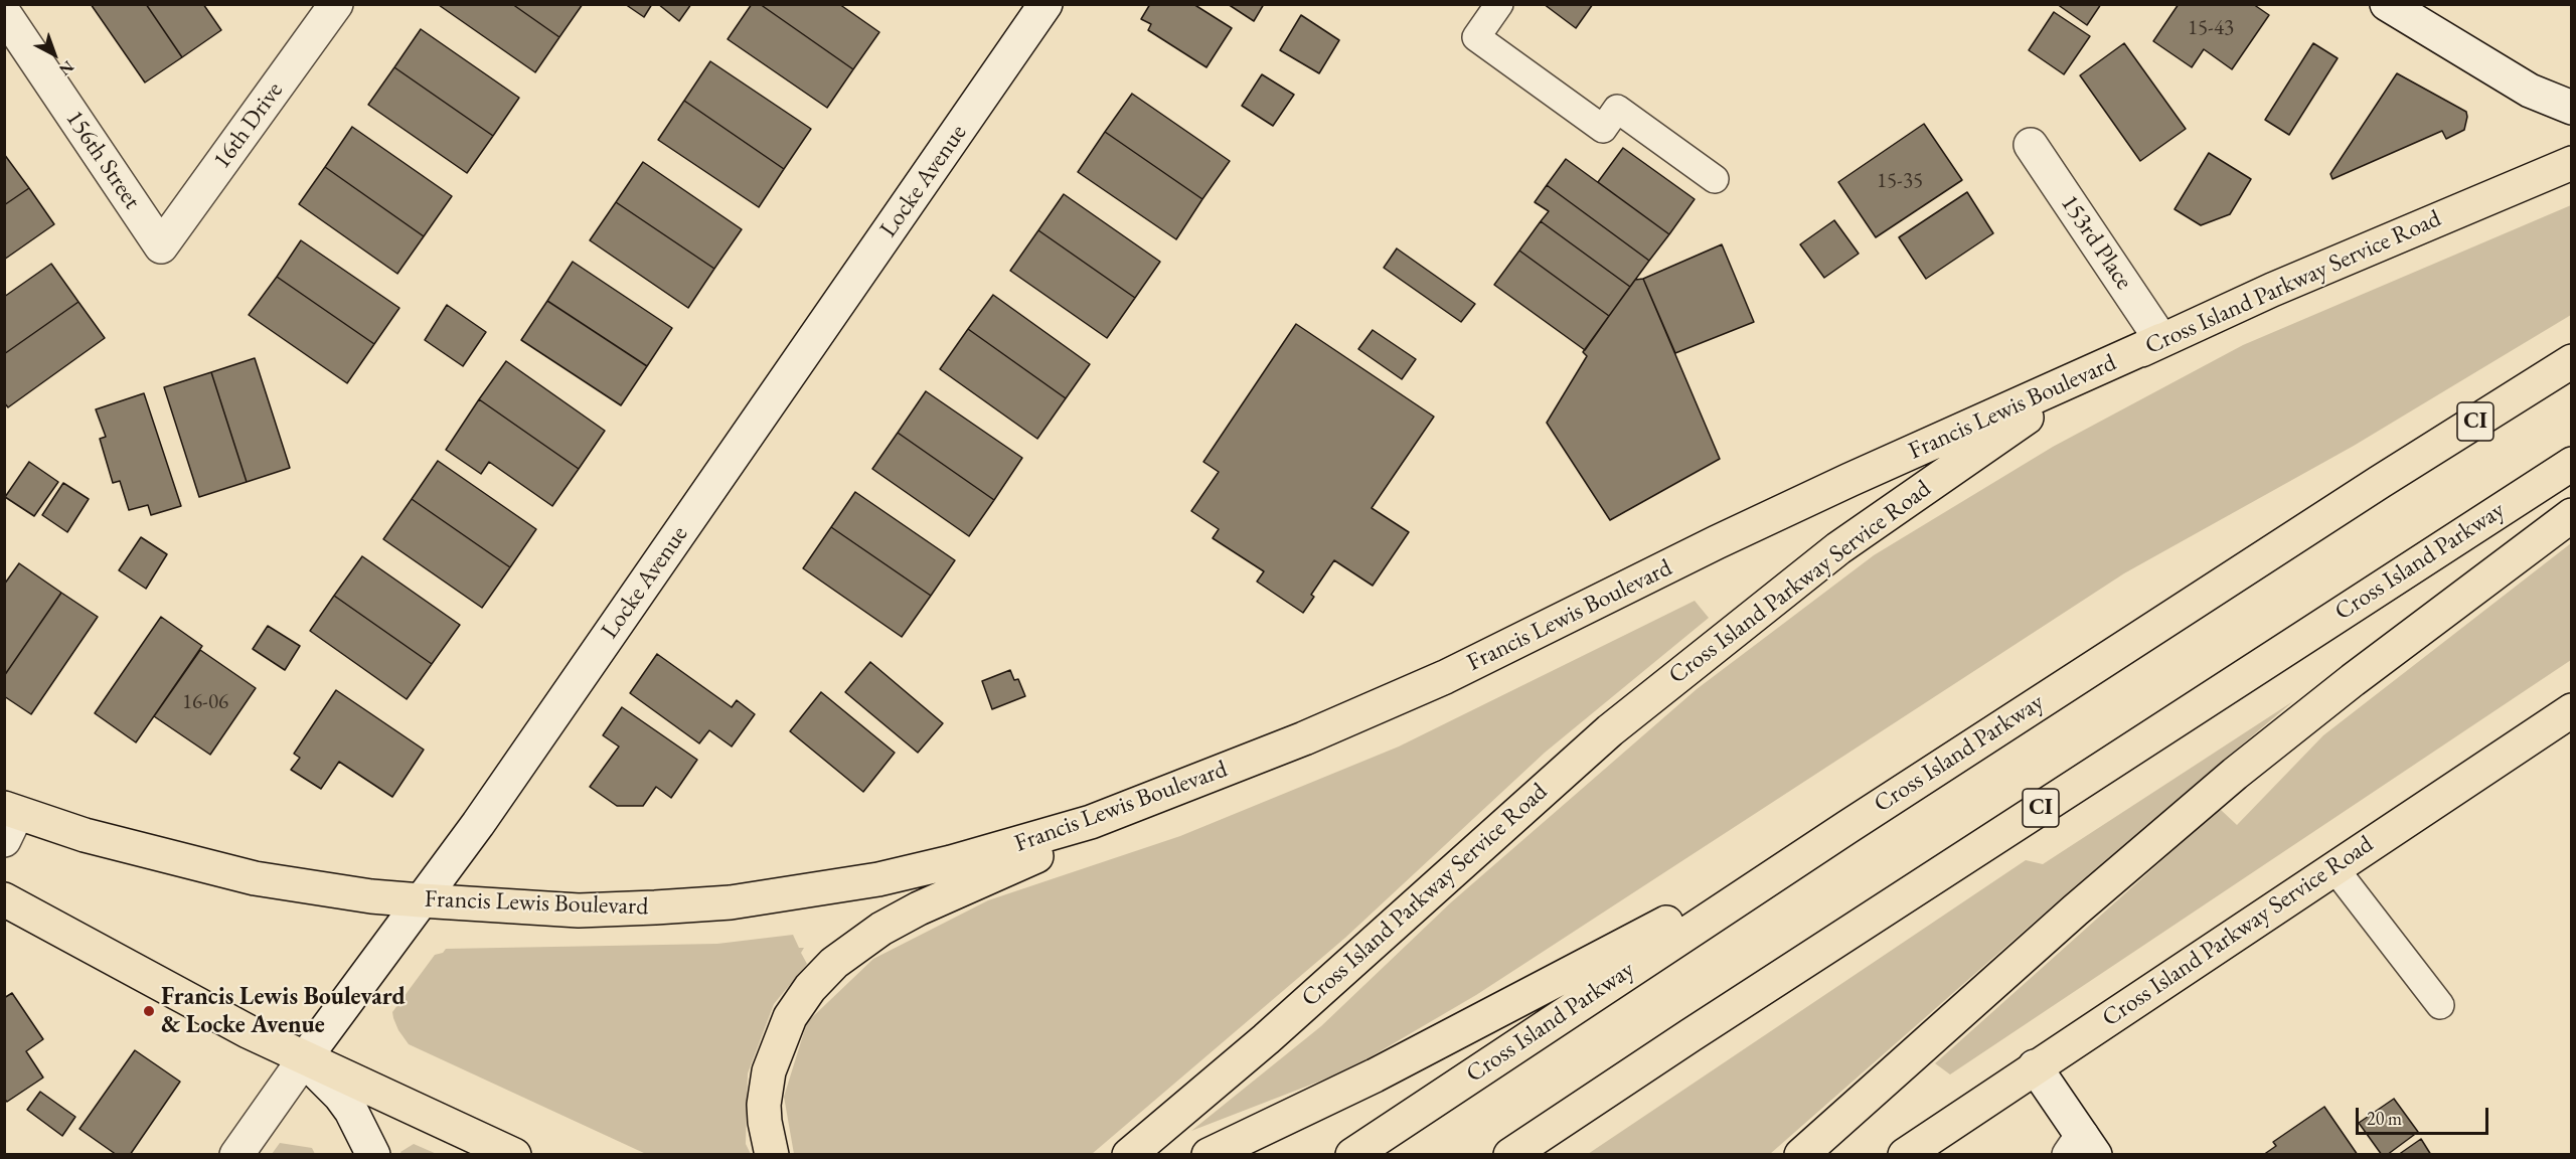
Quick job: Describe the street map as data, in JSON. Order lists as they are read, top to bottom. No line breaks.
{"streets":{"main road":["Cross Island Parkway Service Road","Francis Lewis Boulevard","CI","Cross Island Parkway"],"street":["16th Drive","156th Street","Locke Avenue","153rd Place"]},"crossings":[["16th Drive","156th Street"],["Locke Avenue","Francis Lewis Boulevard"],["153rd Place","Cross Island Parkway Service Road"],["153rd Place","Francis Lewis Boulevard"],["Cross Island Parkway Service Road","Francis Lewis Boulevard"]],"places":["Francis Lewis Boulevard & Locke Avenue"],"house_numbers":["15-43","15-35","16-06"],"scale_bar":"20 m","north":"bottom right"}
